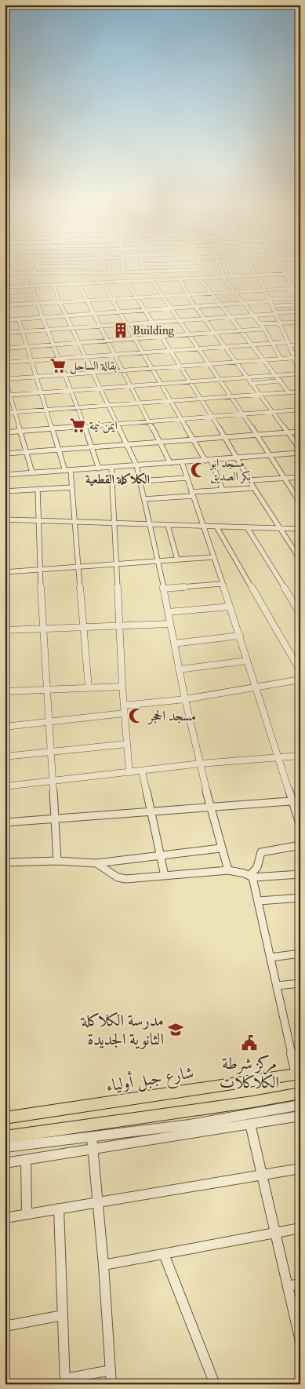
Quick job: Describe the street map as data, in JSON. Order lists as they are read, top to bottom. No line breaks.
{"streets":{"main road":["شارع جبل أولياء"]},"districts":["الكلاكلة القطعية"],"places":{"building":["Building"],"supermarket":["بقالة الساحل","ايمن نيمة"],"mosque":["مسجد ابو بكر الصديق","مسجد الحجر"],"school or university":["مدرسة الكلاكلة الثانوية الجديدة"],"public building":["مركز شرطة الكلاكلات"]}}
